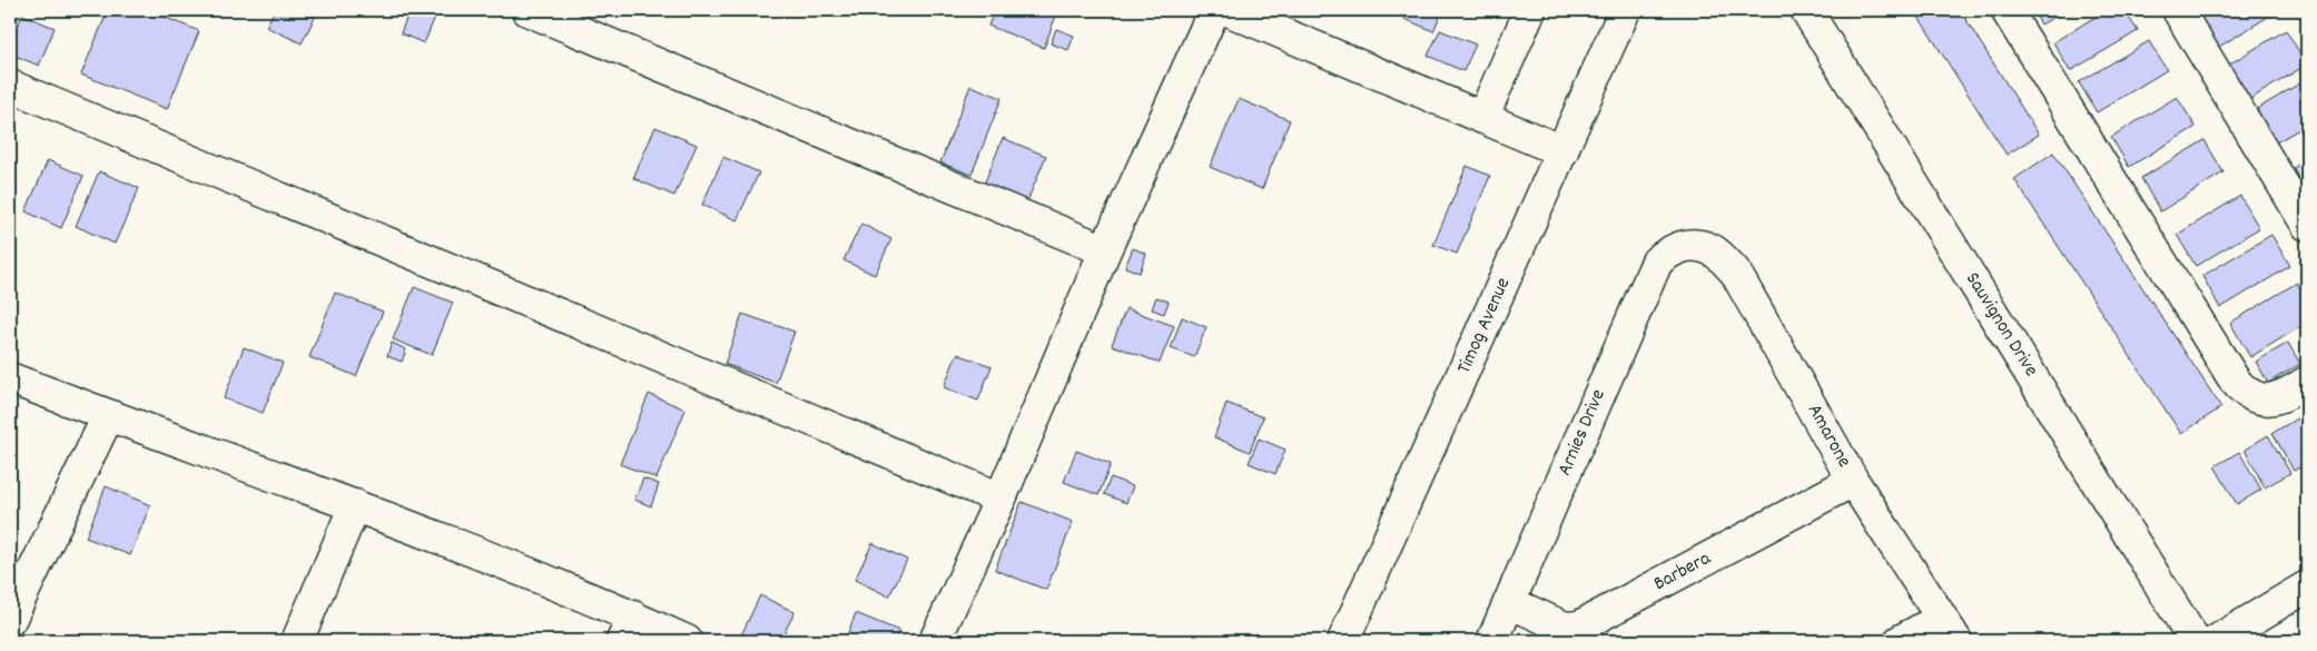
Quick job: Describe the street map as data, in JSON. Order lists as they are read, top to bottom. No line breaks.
{"streets":{"street":["Sauvignon Drive","Timog Avenue","Arnies Drive","Amarone","Barbera"]},"crossings":[["Arnies Drive","Amarone"],["Arnies Drive","Barbera"],["Amarone","Barbera"]]}
